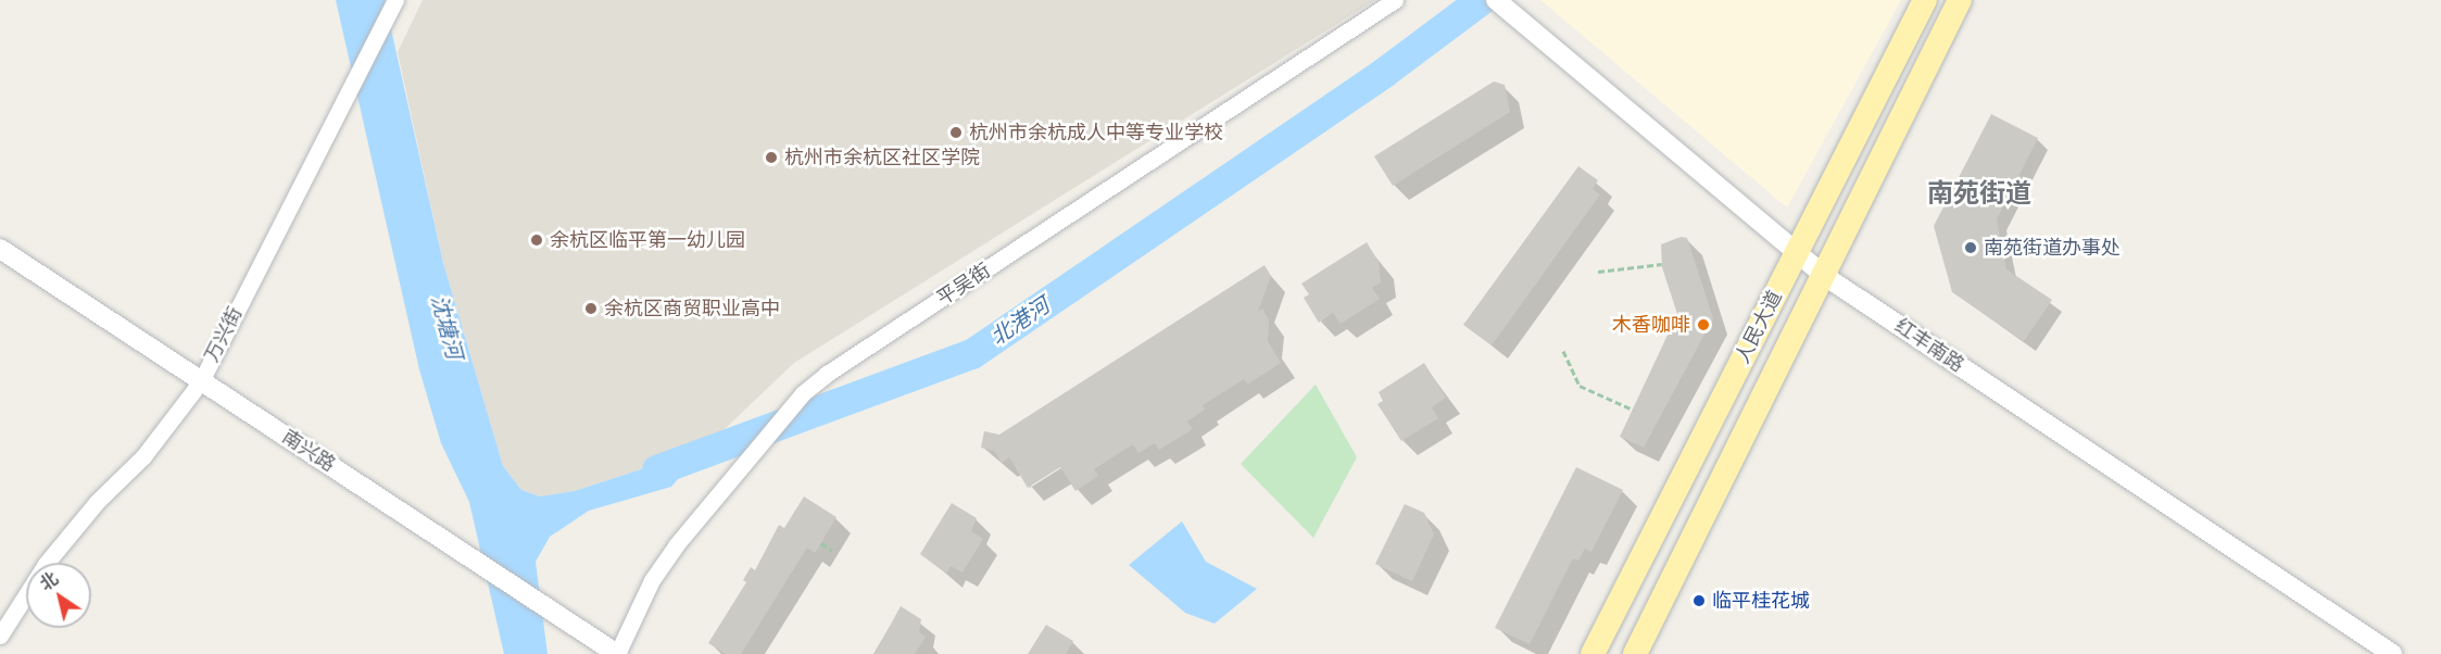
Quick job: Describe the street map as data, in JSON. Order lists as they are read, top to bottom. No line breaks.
{"streets":{"main road":["人民大道"],"street":["平吴街","万兴街","红丰南路","南兴路"]},"crossings":[["平吴街","南兴路"],["人民大道","红丰南路"],["万兴街","南兴路"]],"districts":["南苑街道"],"water":["北港河","沈塘河"],"places":["杭州市余杭成人中等专业学校","杭州市余杭区社区学院","余杭区临平第一幼儿园","南苑街道办事处","余杭区商贸职业高中","木香咖啡","临平桂花城"],"north":"top left"}
